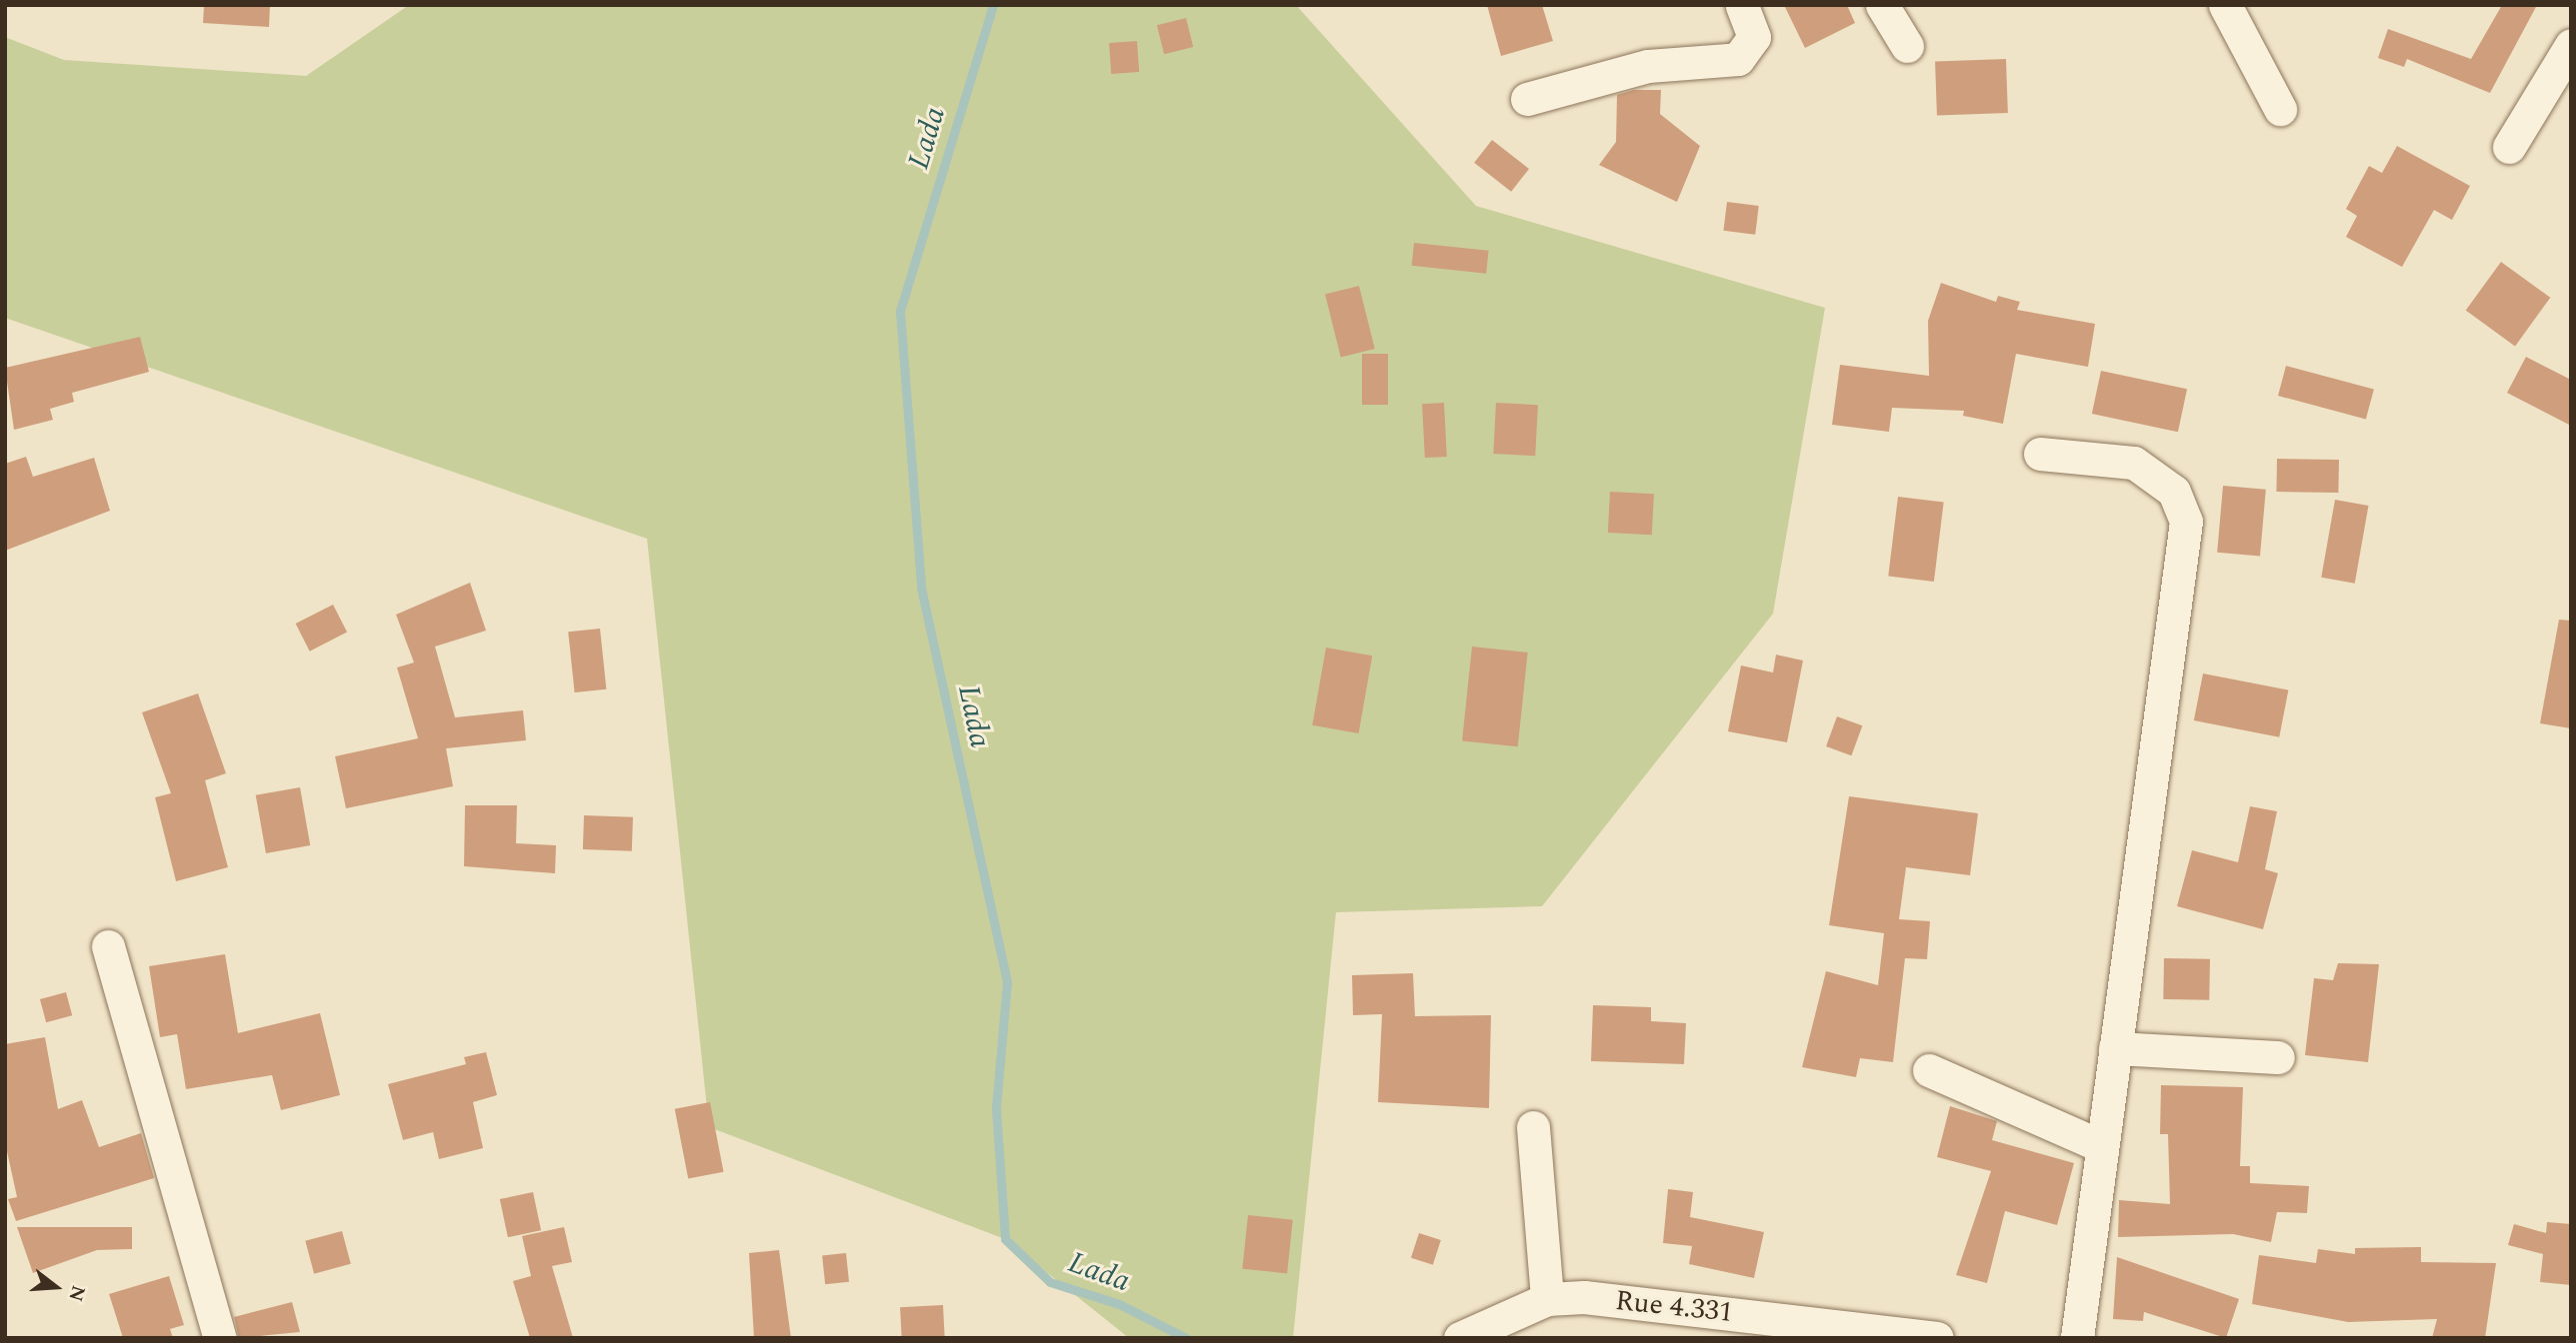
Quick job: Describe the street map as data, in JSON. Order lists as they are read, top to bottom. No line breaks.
{"streets":{"street":["Rue 4.331"]},"water":["Lada"],"north":"right"}
